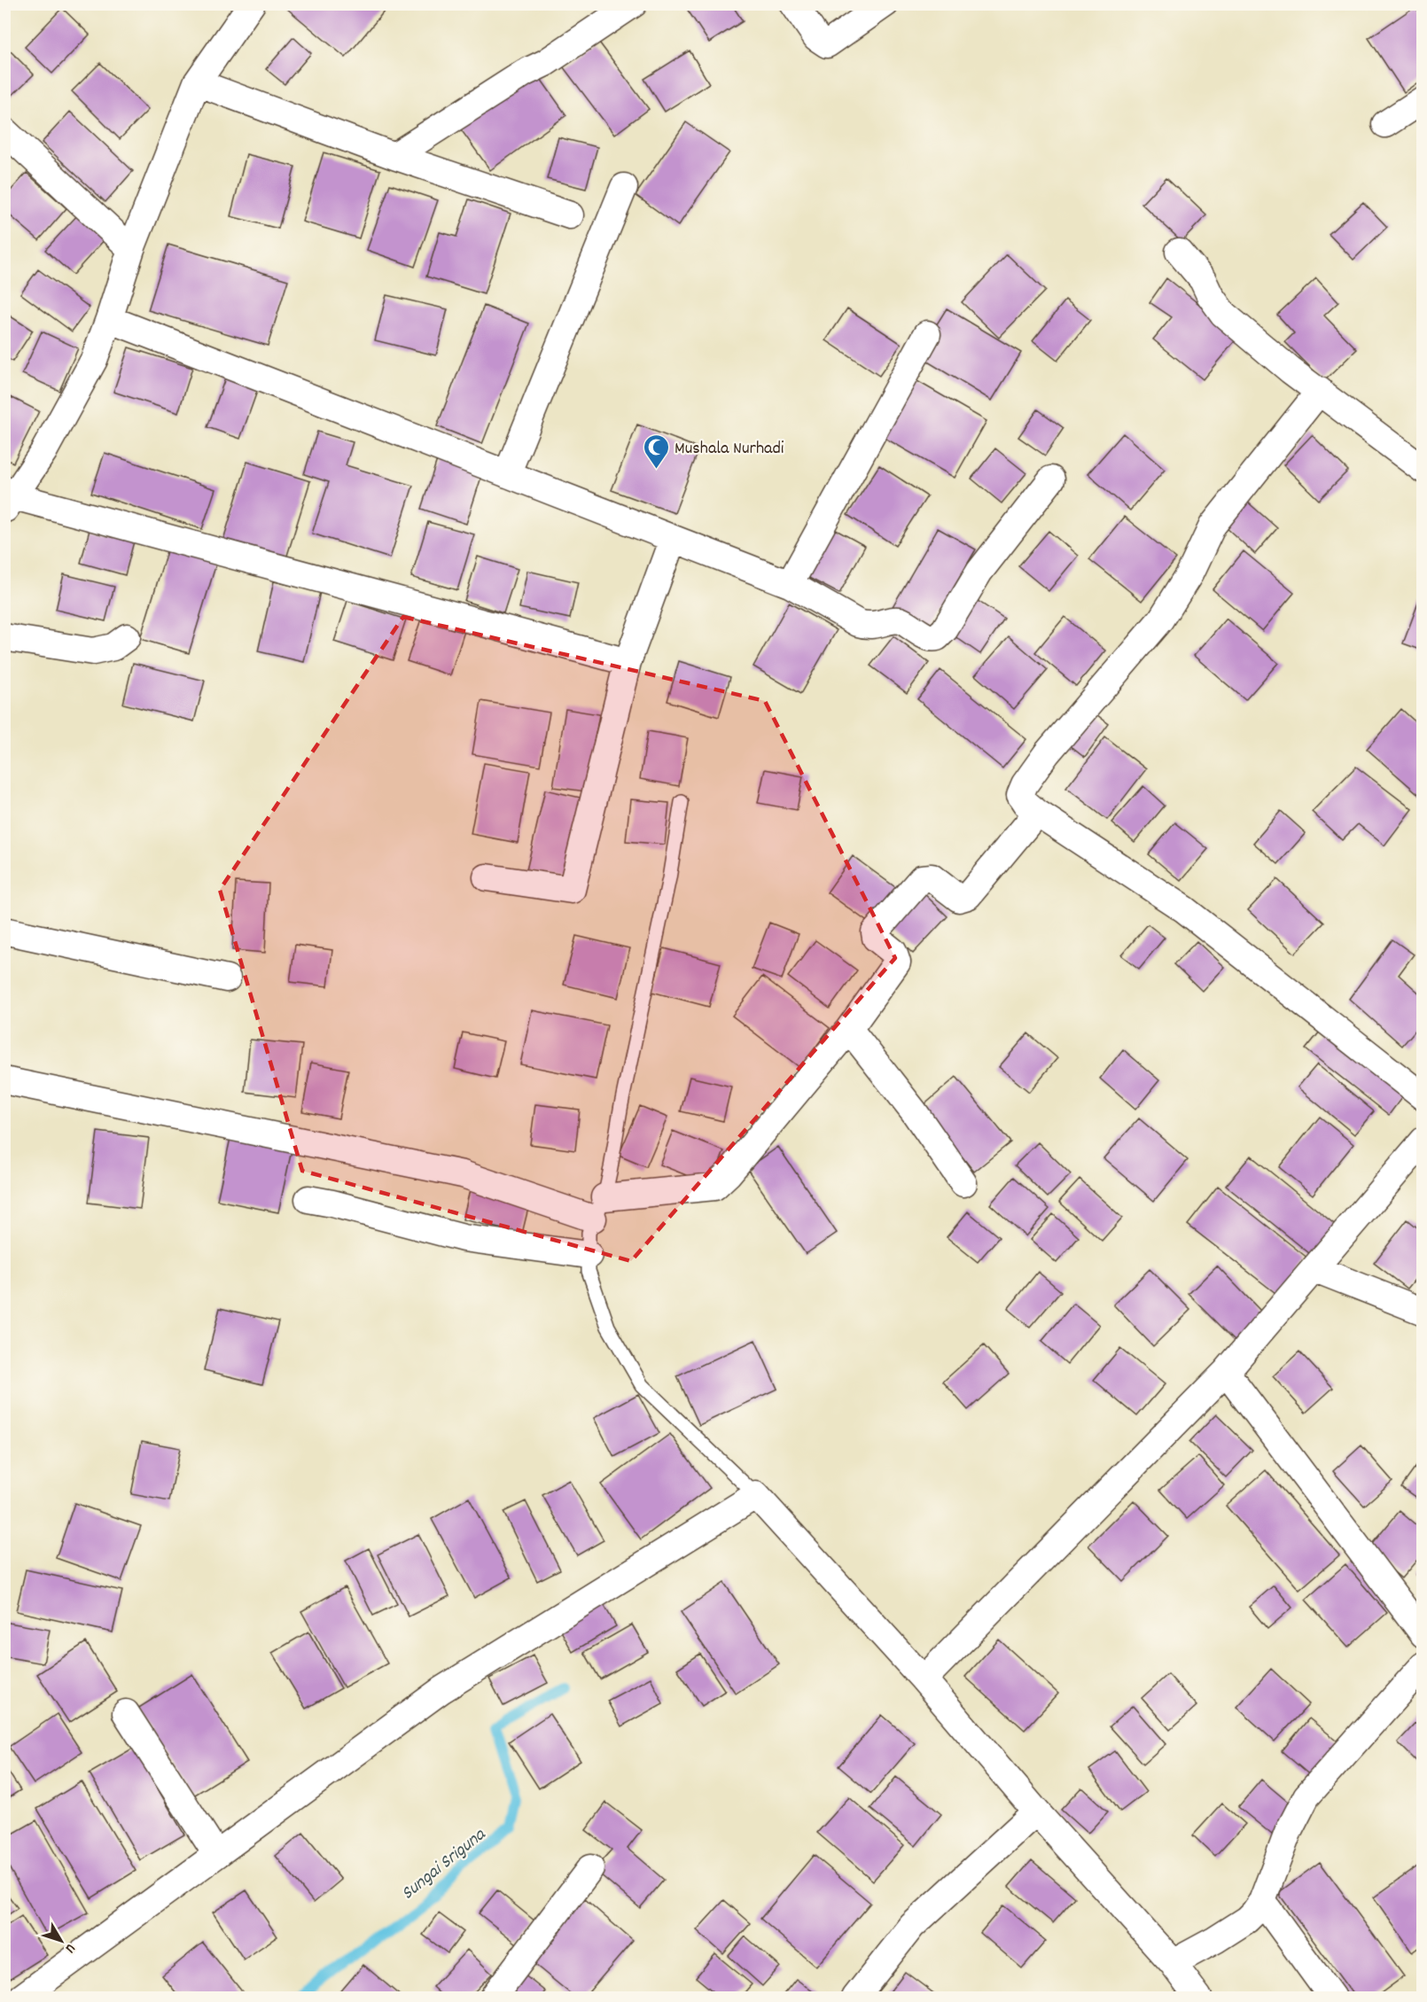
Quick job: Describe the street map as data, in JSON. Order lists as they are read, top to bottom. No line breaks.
{"water":["Sungai Sriguna"],"places":{"mosque":["Mushala Nurhadi"]},"north":"bottom right"}
